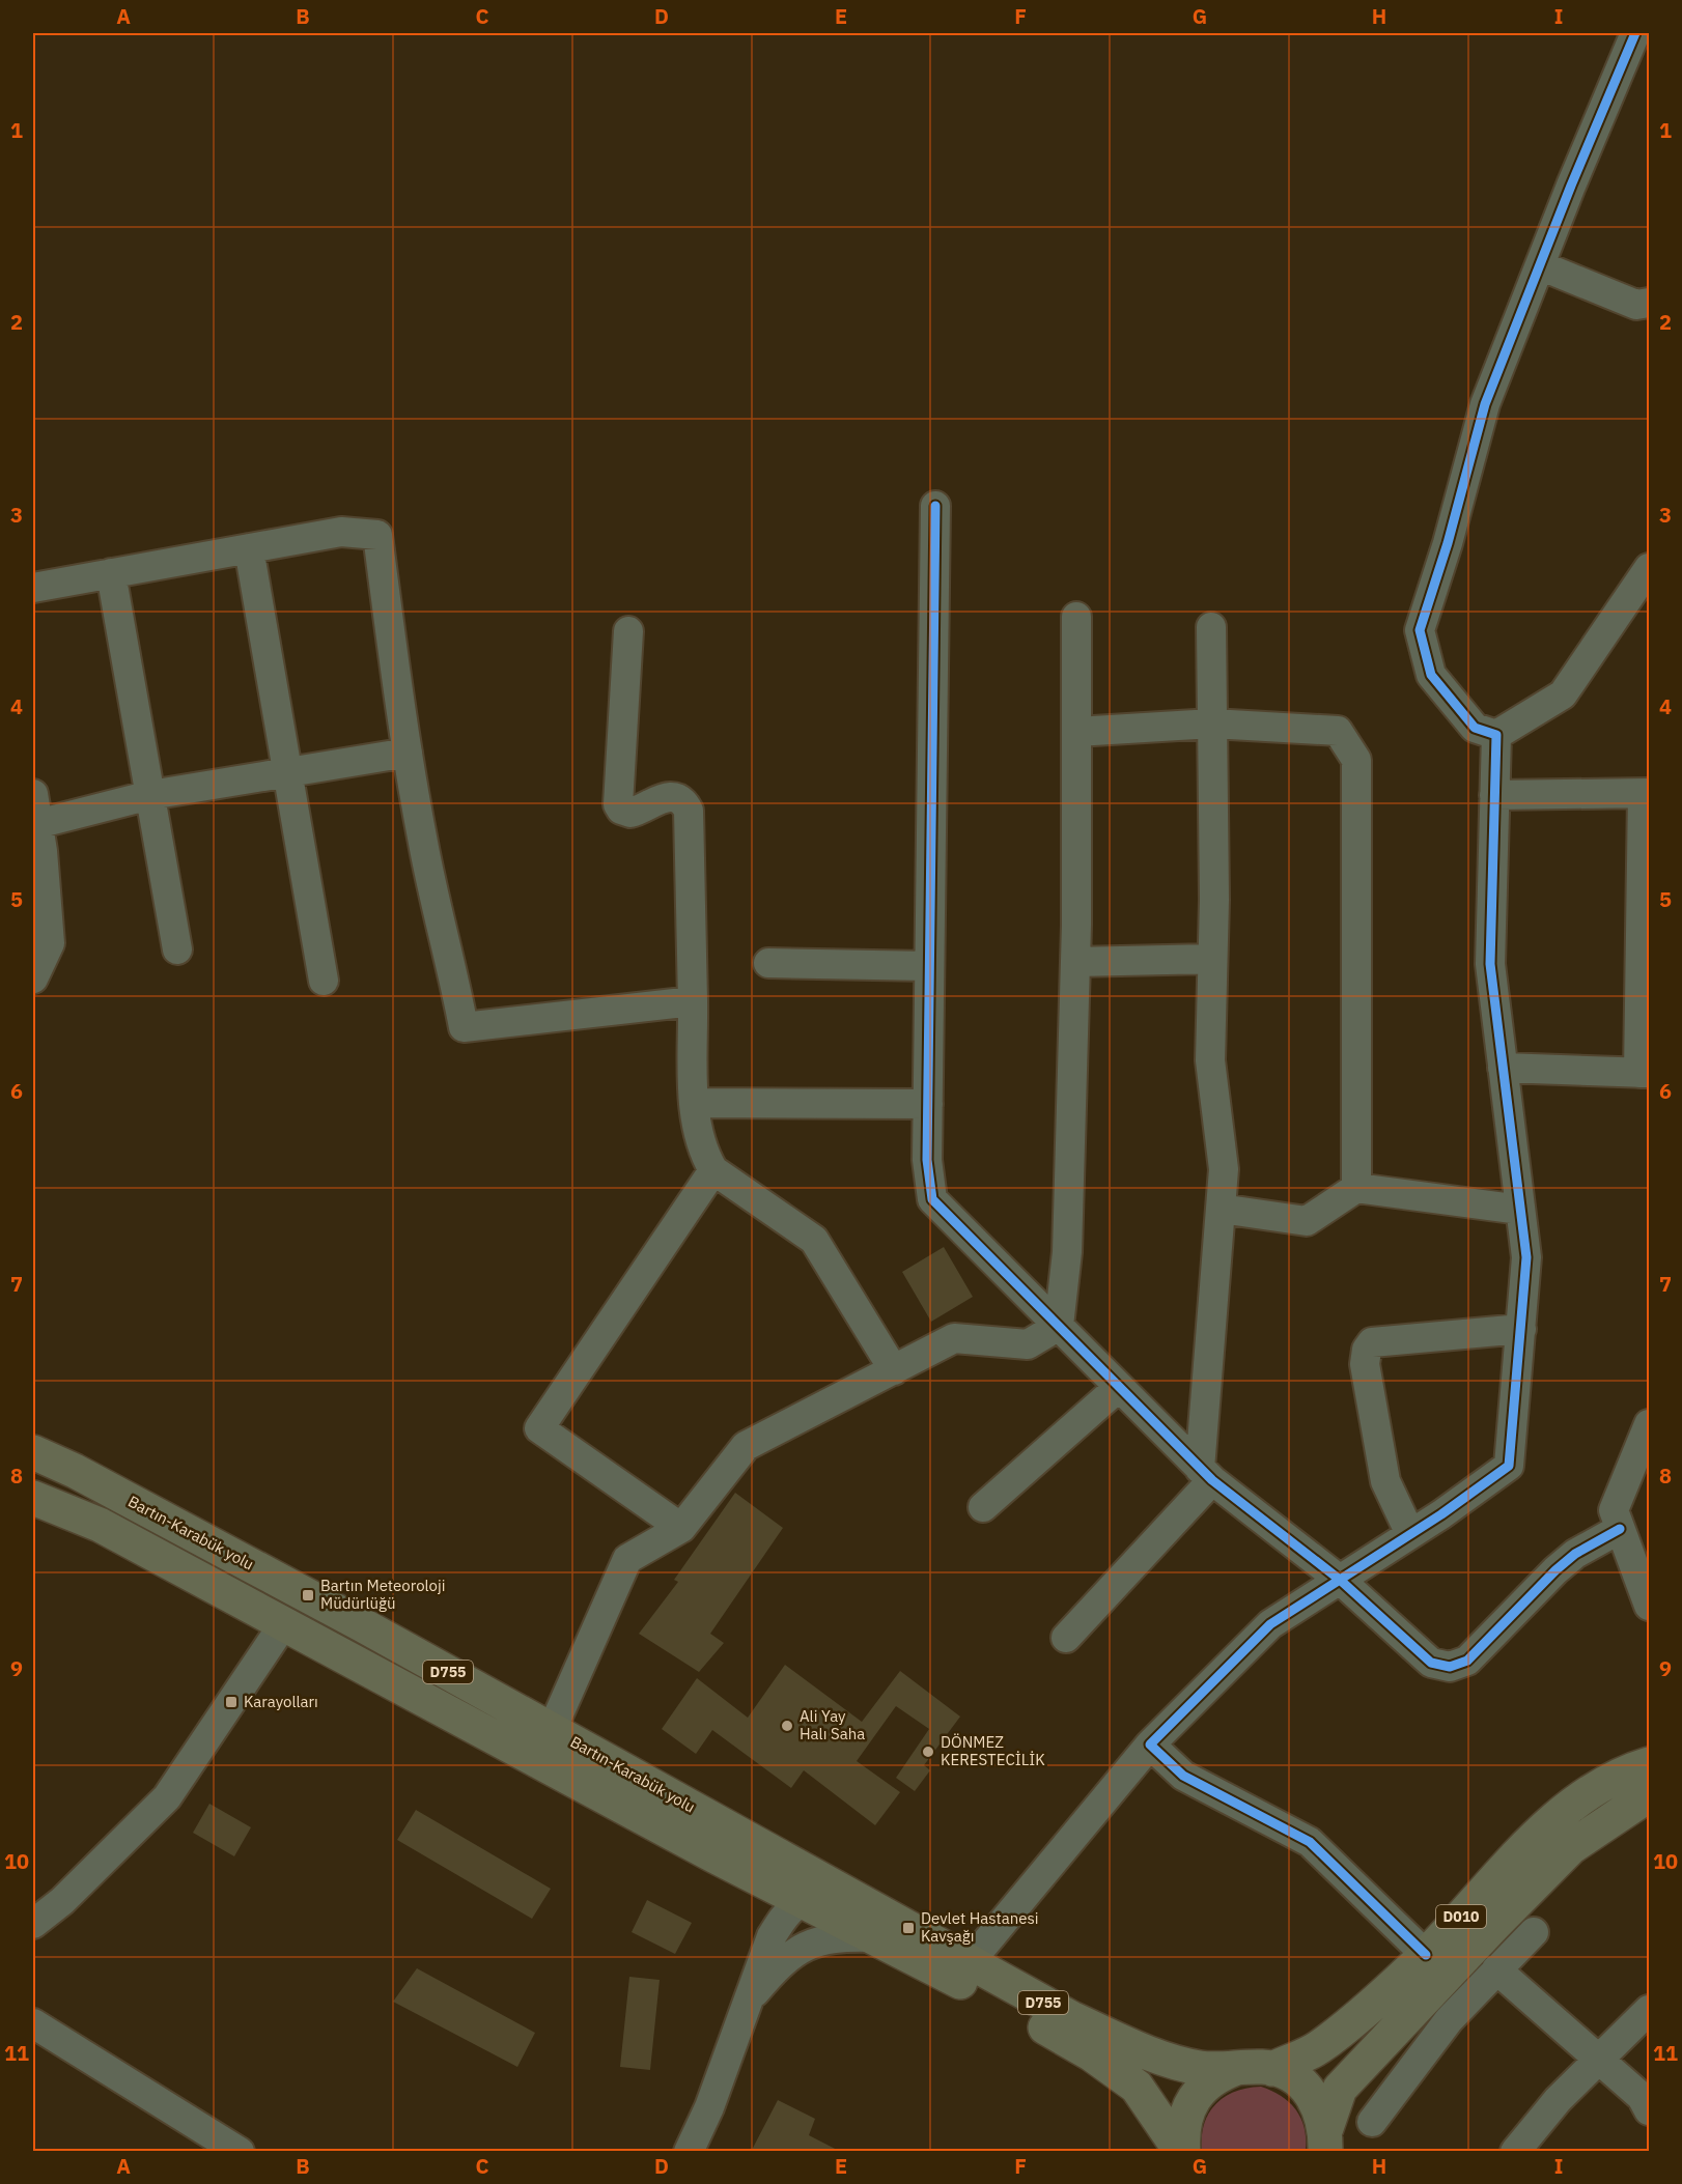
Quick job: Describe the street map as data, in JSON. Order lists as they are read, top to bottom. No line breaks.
{"streets":{"highway":["Bartın-Karabük yolu","D755","D010"]},"crossings":[["Bartın-Karabük yolu","D010"]],"places":{"transit":["Bartın Meteoroloji Müdürlüğü","Karayolları","Devlet Hastanesi Kavşağı"],"other":["Ali Yay Halı Saha","DÖNMEZ KERESTECİLİK"]},"grid":{"columns":["A","B","C","D","E","F","G","H","I"],"rows":["1","2","3","4","5","6","7","8","9","10","11"]}}
